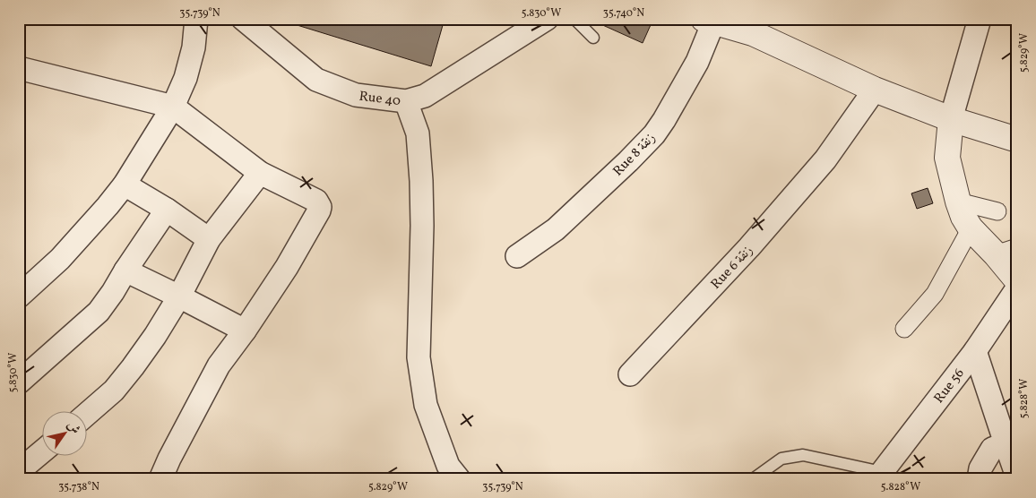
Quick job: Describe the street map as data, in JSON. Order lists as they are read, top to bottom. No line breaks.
{"streets":{"street":["Rue 40","Rue 8 زنقة","Rue 6 زنقة","Rue 56"]},"north":"top right","coordinates":["35.739°N","5.830°W","35.740°N","5.829°W","5.828°W","35.738°N"]}
